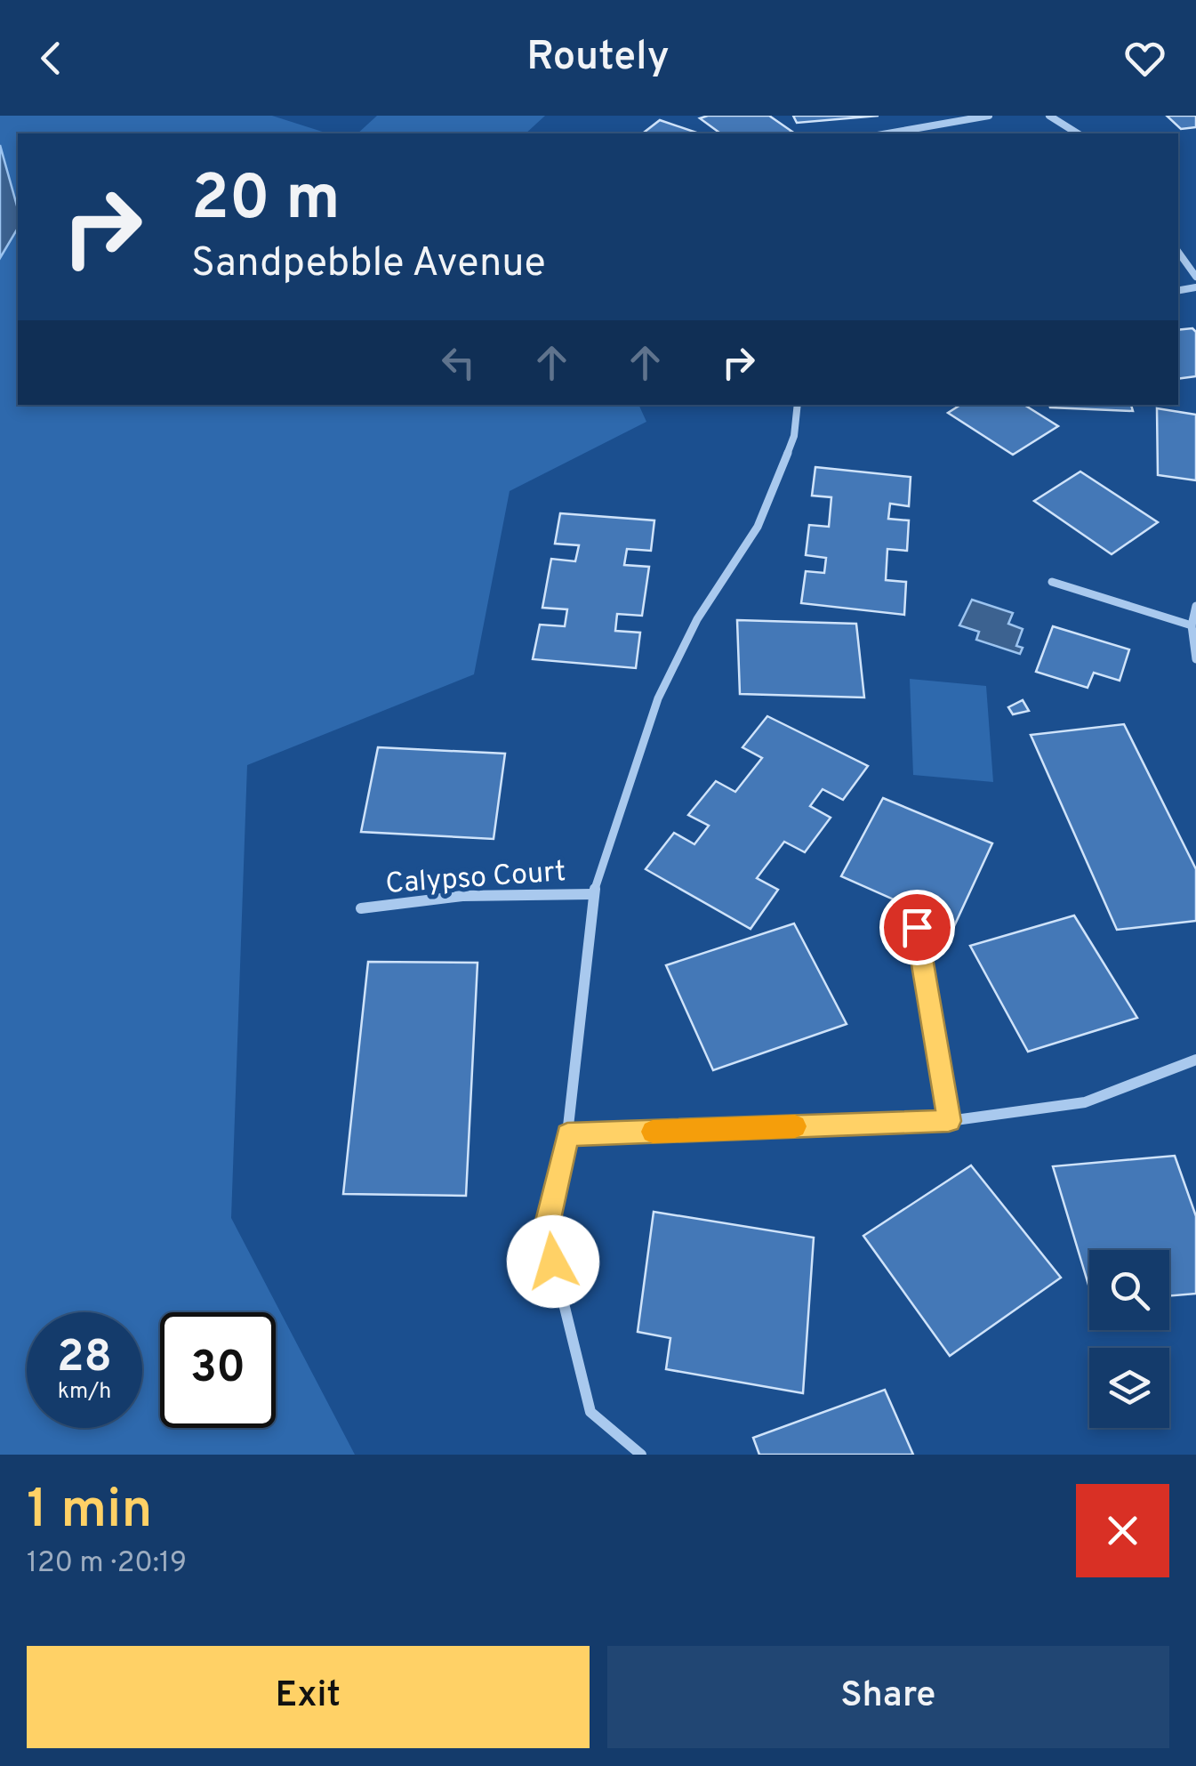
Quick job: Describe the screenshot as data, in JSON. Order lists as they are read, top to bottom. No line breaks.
{"streets":{"street":["Calypso Court"]},"page":{"header":"Routely","turn":["20 m","Sandpebble Avenue"],"speed":"28 km/h","limit":"30","heading":["1 min","120 m · 20:19"],"buttons":["Exit","Share"]}}
